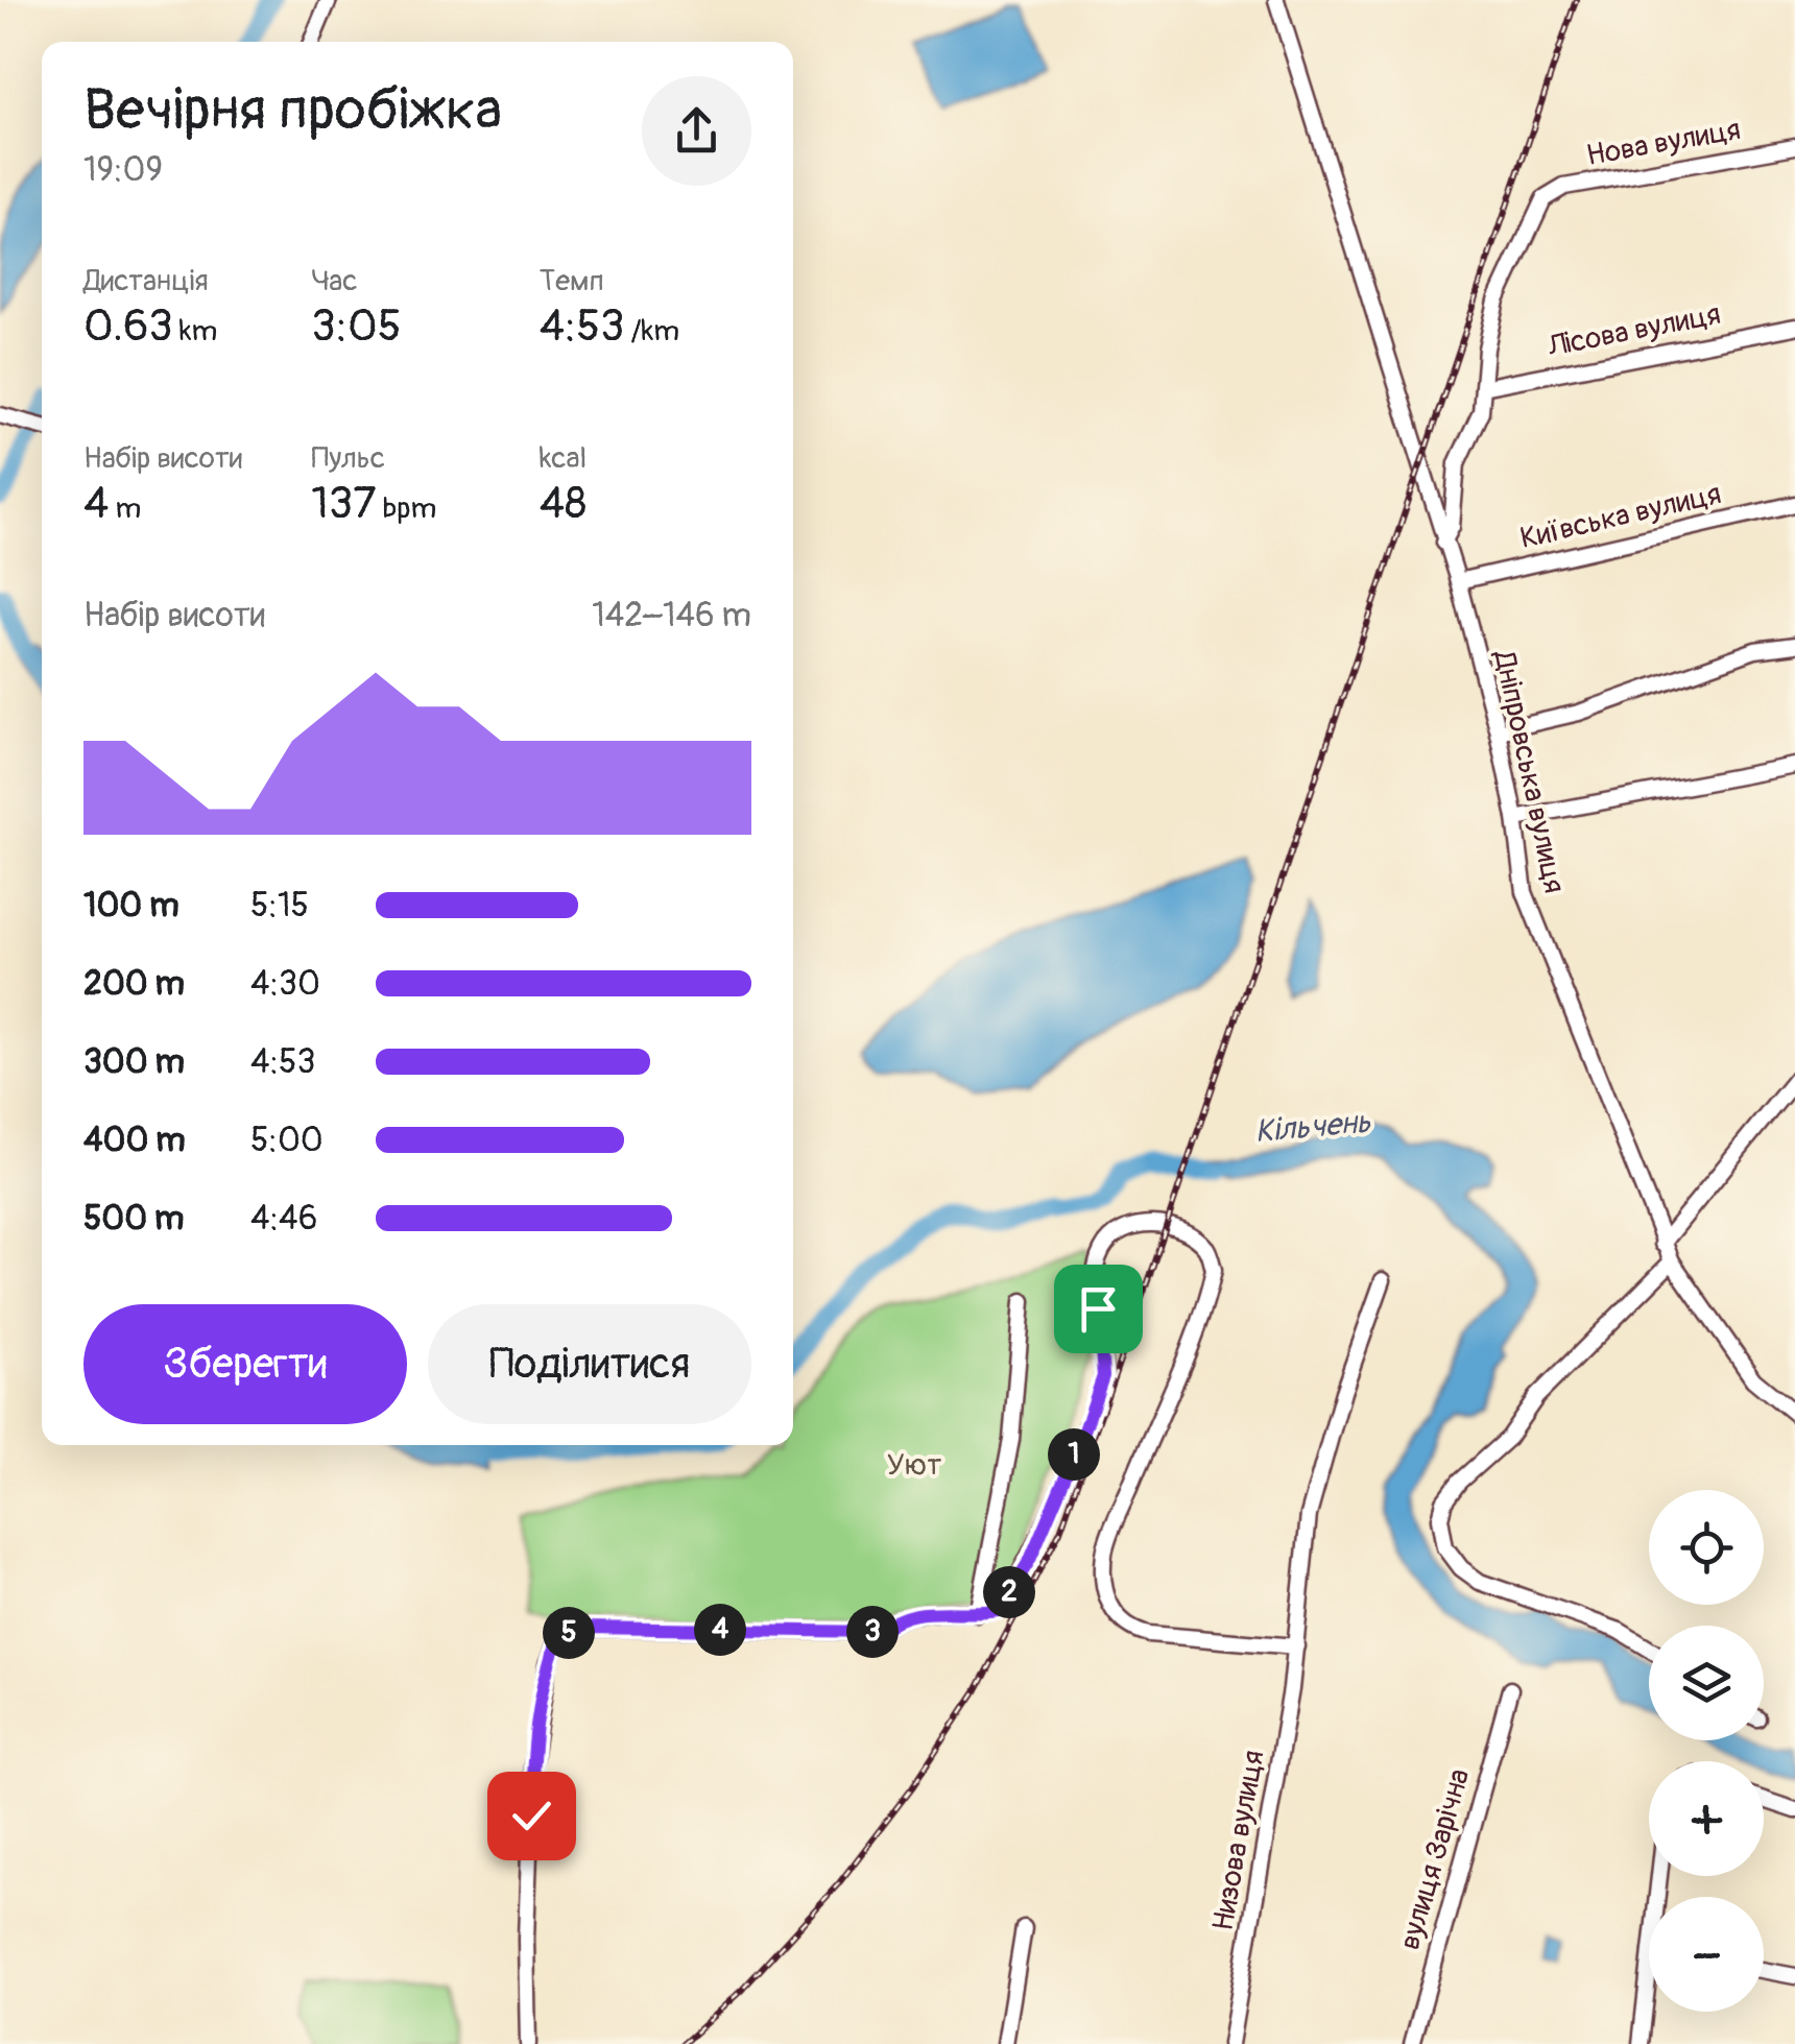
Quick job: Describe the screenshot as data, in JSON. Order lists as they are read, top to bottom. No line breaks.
{"streets":{"street":["Нова вулиця","Лісова вулиця","Київська вулиця","Дніпровська вулиця","Низова вулиця","вулиця Зарічна"]},"crossings":[["Нова вулиця","Лісова вулиця"],["Київська вулиця","Дніпровська вулиця"]],"water":["Кільчень"],"parks":["Уют"],"page":{"heading":["Вечірня пробіжка","19:09"],"stats":[["Дистанція","0.63 km"],["Час","3:05"],["Темп","4:53 /km"],["Набір висоти","4 m"],["Пульс","137 bpm"],["kcal","48"]],"chart":["Набір висоти","142–146 m"],"list":[{"name":"100 m","note":"5:15"},{"name":"200 m","note":"4:30"},{"name":"300 m","note":"4:53"},{"name":"400 m","note":"5:00"},{"name":"500 m","note":"4:46"}],"buttons":["Зберегти","Поділитися"],"pins":["1","2","4","3","5"],"map_buttons":["+","−"]}}
